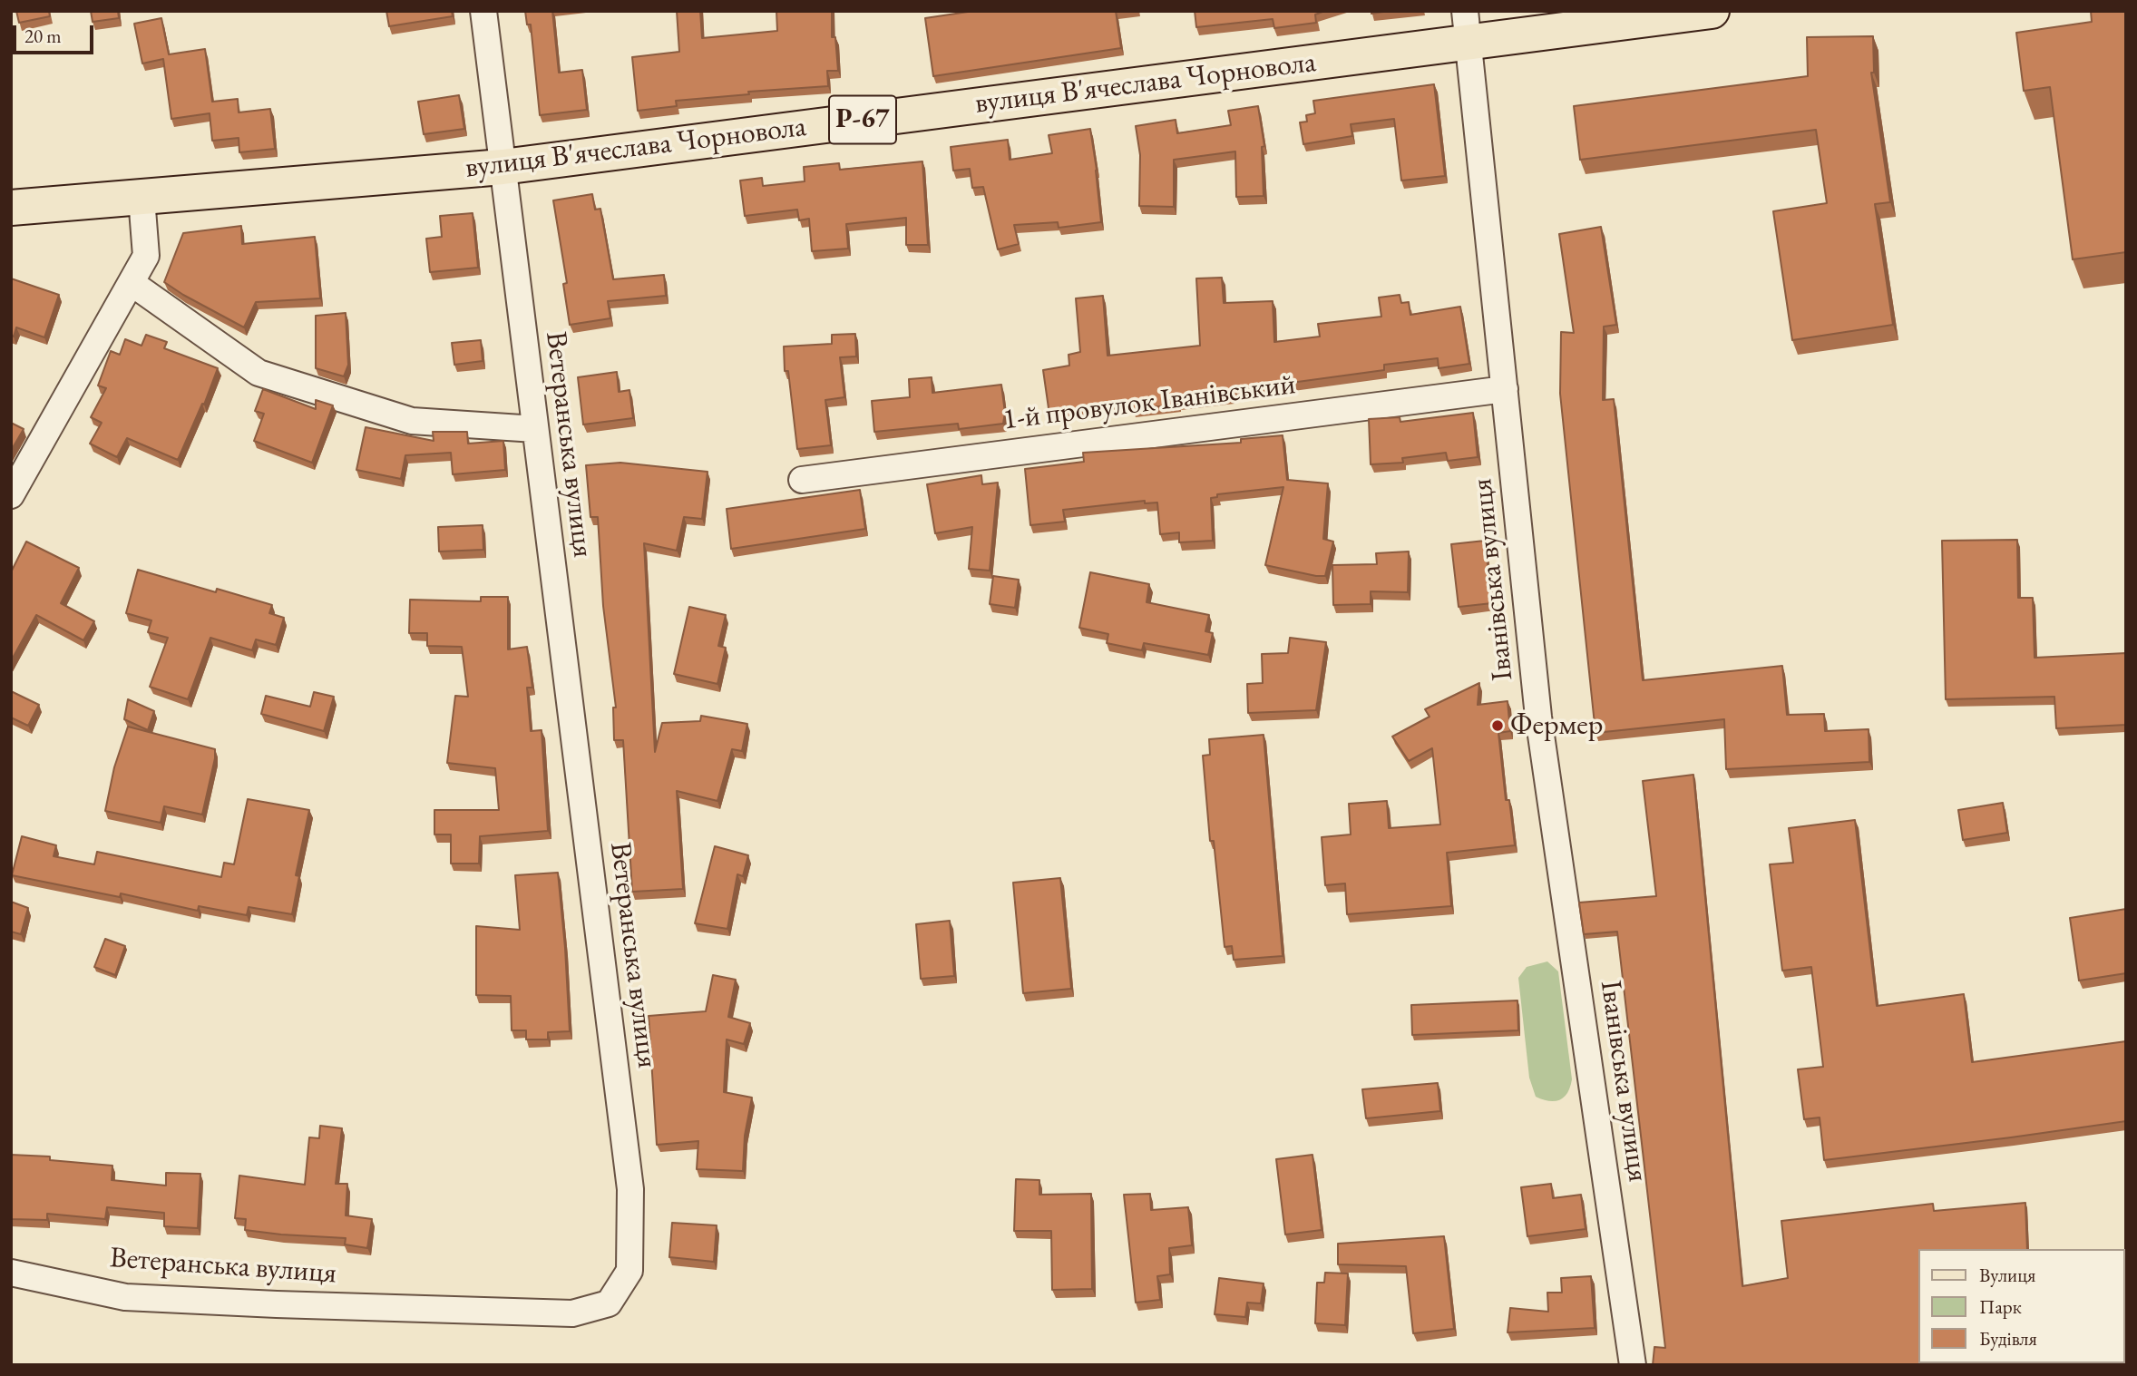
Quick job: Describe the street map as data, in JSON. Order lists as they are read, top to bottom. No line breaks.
{"streets":{"main road":["вулиця В'ячеслава Чорновола","Р-67"],"street":["1-й провулок Іванівський","Ветеранська вулиця","Іванівська вулиця"]},"crossings":[["вулиця В'ячеслава Чорновола","Ветеранська вулиця"],["вулиця В'ячеслава Чорновола","Іванівська вулиця"],["1-й провулок Іванівський","Іванівська вулиця"]],"places":["Фермер"],"legend":["Вулиця","Парк","Будівля"],"scale_bar":"20 m"}
